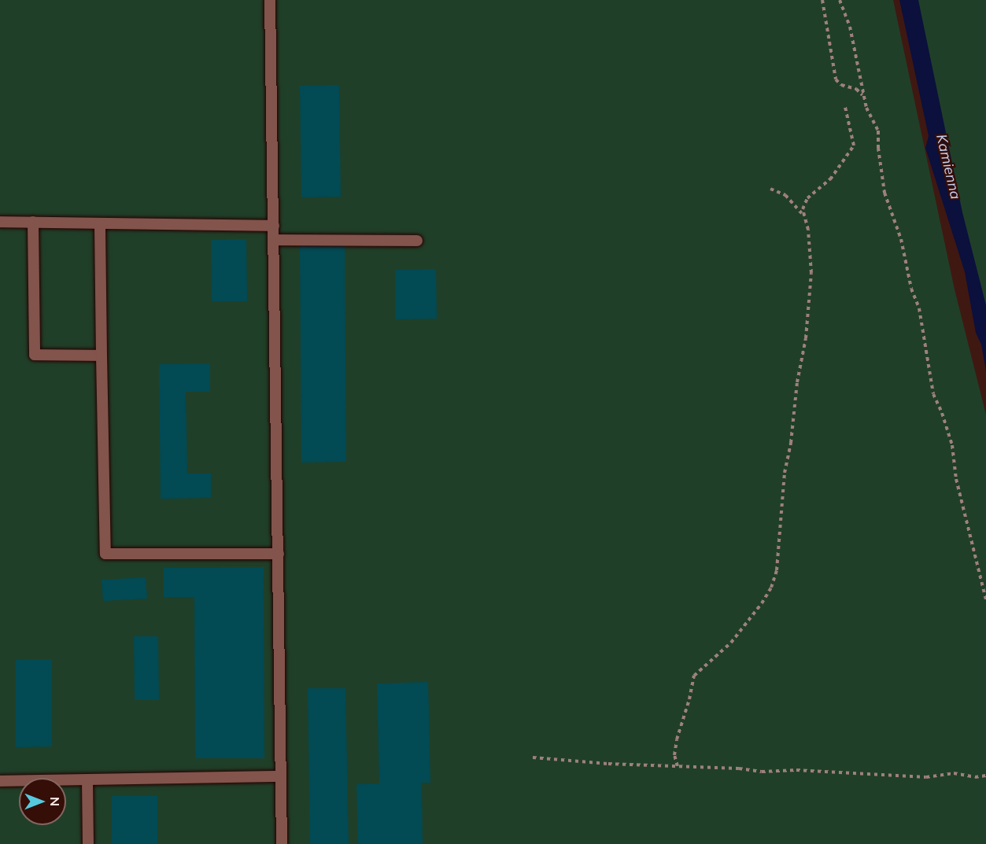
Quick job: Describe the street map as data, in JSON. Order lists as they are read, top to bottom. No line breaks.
{"water":["Kamienna"],"north":"right"}
